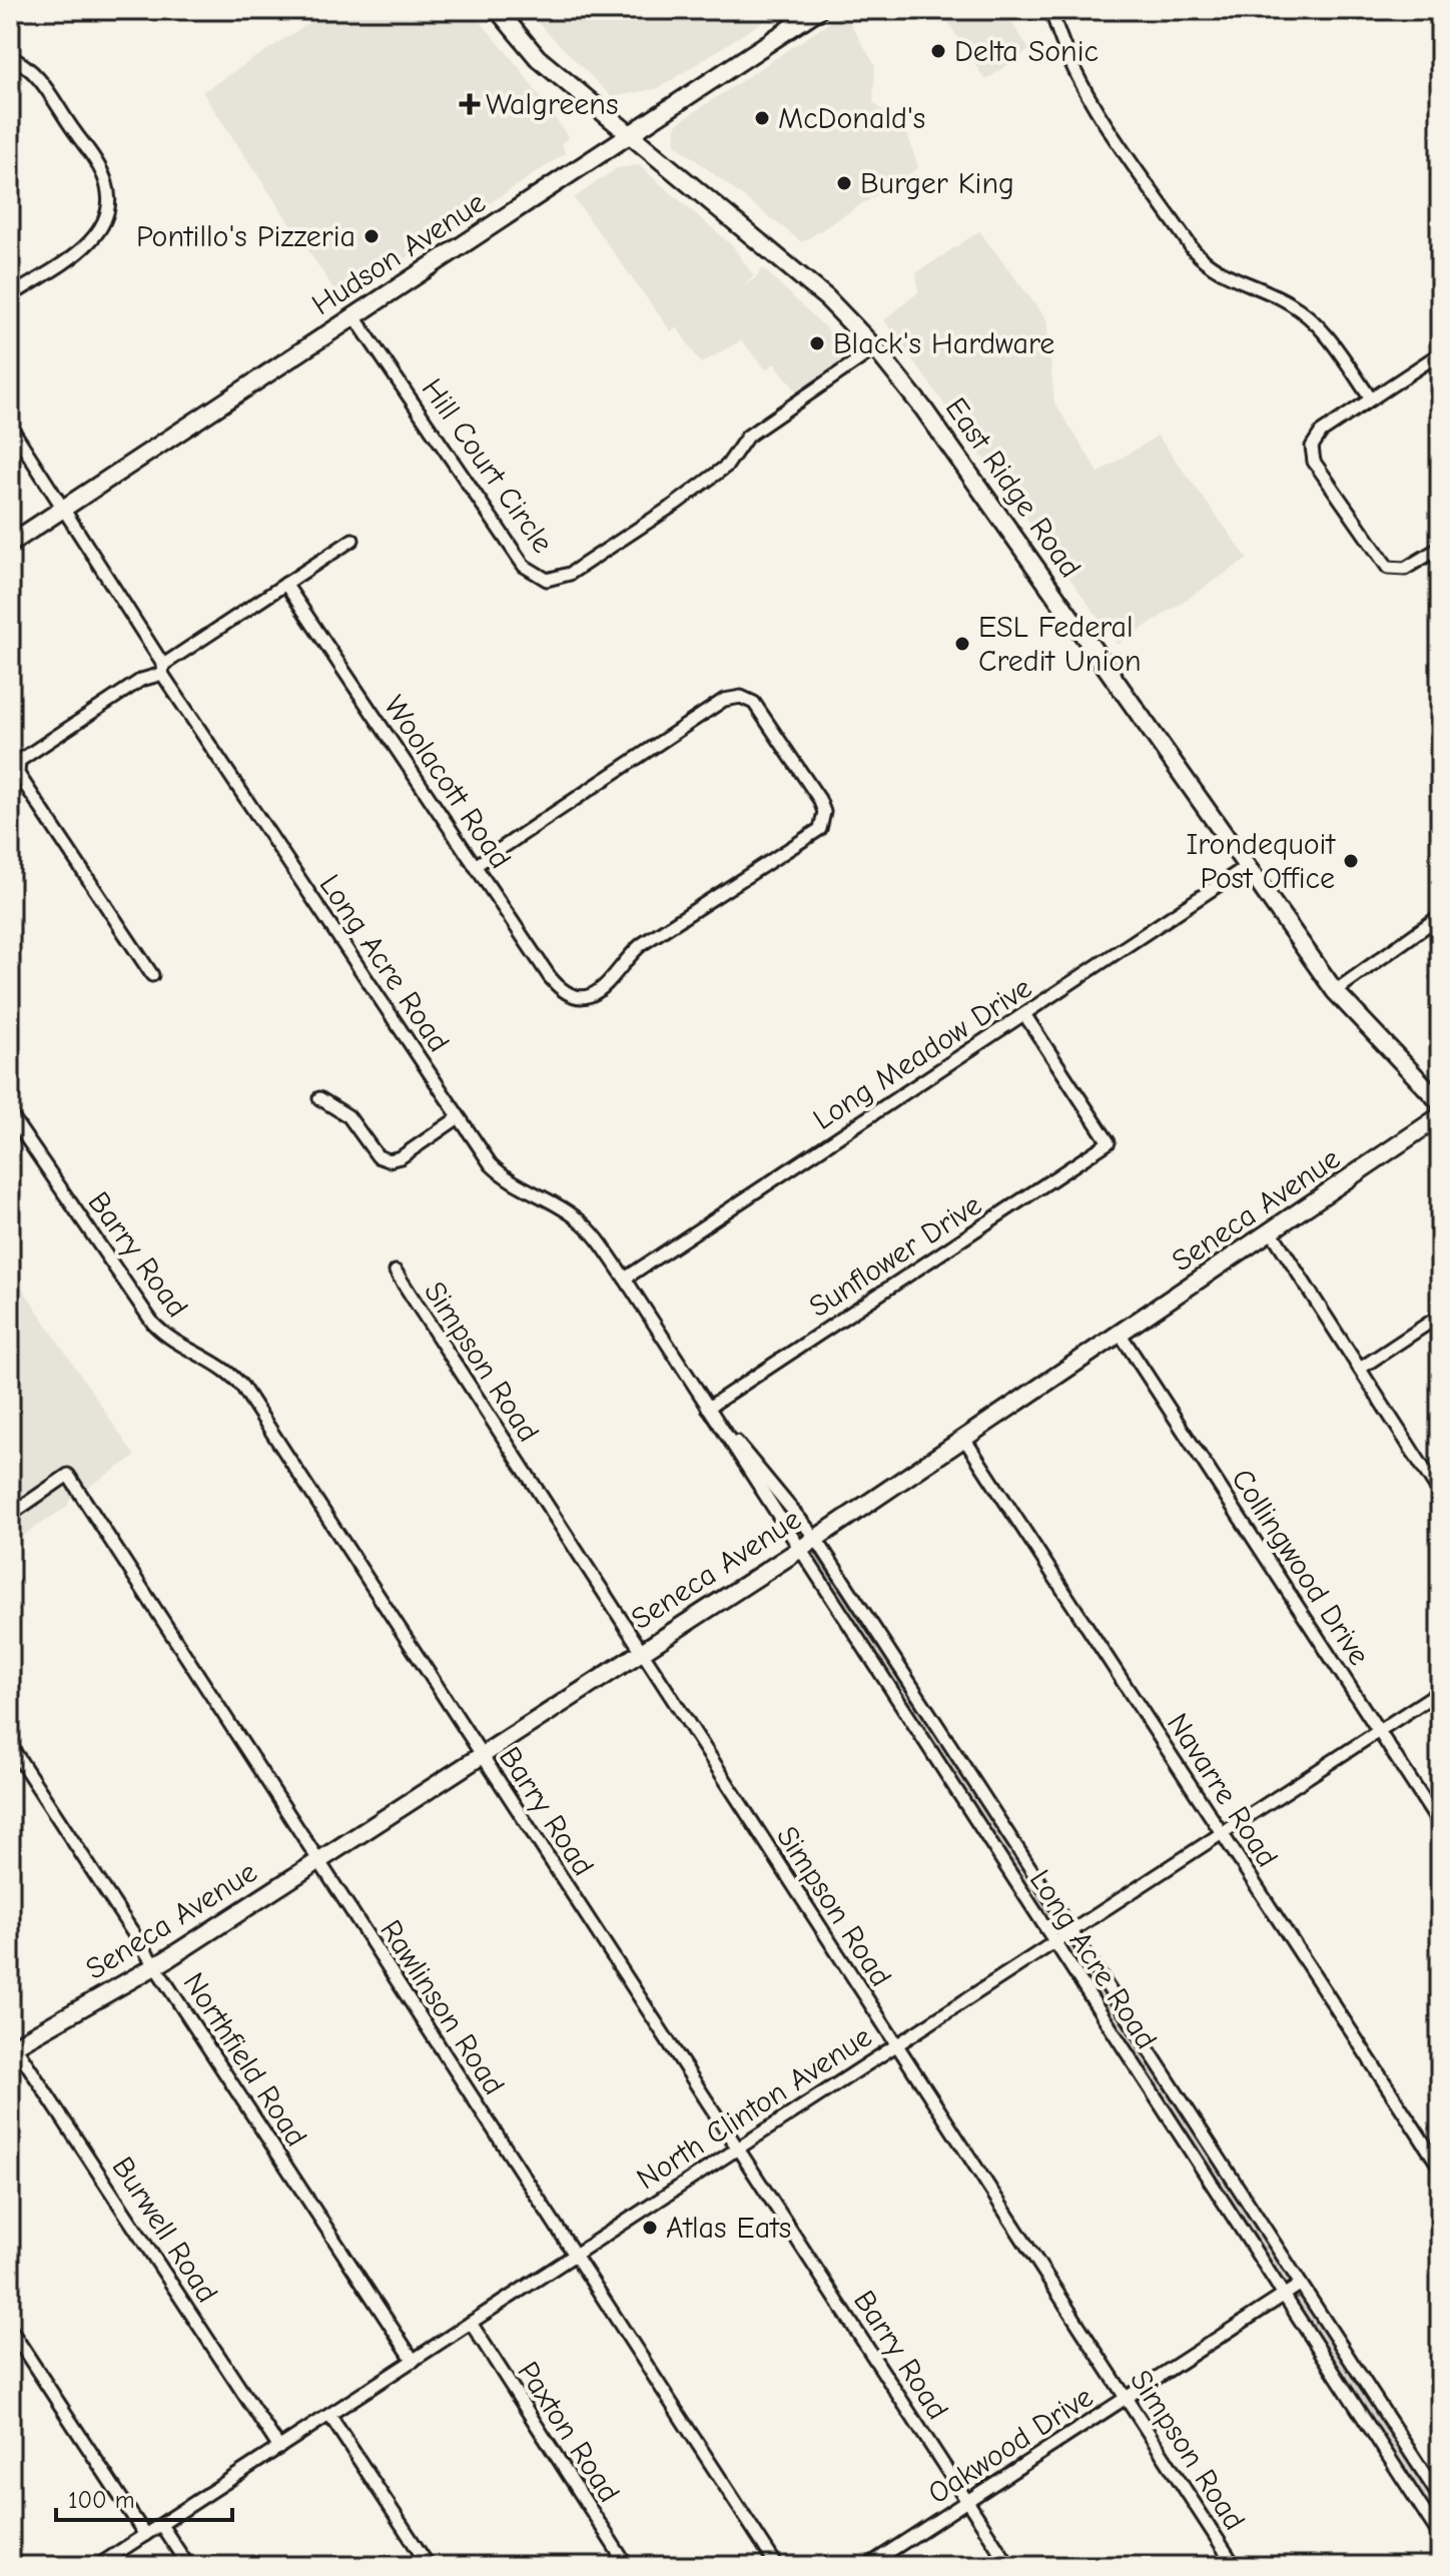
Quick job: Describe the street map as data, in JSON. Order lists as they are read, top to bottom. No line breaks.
{"streets":{"main road":["Hudson Avenue","East Ridge Road","Seneca Avenue"],"street":["Hill Court Circle","Woolacott Road","Long Acre Road","Long Meadow Drive","Barry Road","Sunflower Drive","Simpson Road","Collingwood Drive","Navarre Road","Rawlinson Road","Northfield Road","North Clinton Avenue","Burwell Road","Paxton Road","Oakwood Drive"]},"crossings":[["Hudson Avenue","Hill Court Circle"],["Hudson Avenue","East Ridge Road"],["Hudson Avenue","Long Acre Road"],["Hill Court Circle","East Ridge Road"],["East Ridge Road","Long Meadow Drive"],["Long Acre Road","Long Meadow Drive"],["Long Acre Road","Seneca Avenue"],["Long Acre Road","Sunflower Drive"],["Long Acre Road","North Clinton Avenue"],["Long Acre Road","Oakwood Drive"],["Long Meadow Drive","Sunflower Drive"],["Seneca Avenue","Barry Road"],["Seneca Avenue","Simpson Road"],["Seneca Avenue","Collingwood Drive"],["Seneca Avenue","Navarre Road"],["Seneca Avenue","Rawlinson Road"],["Seneca Avenue","Northfield Road"],["Seneca Avenue","Burwell Road"],["Barry Road","North Clinton Avenue"],["Barry Road","Oakwood Drive"],["Simpson Road","North Clinton Avenue"],["Simpson Road","Oakwood Drive"],["Collingwood Drive","North Clinton Avenue"],["Navarre Road","North Clinton Avenue"],["Rawlinson Road","North Clinton Avenue"],["Northfield Road","North Clinton Avenue"],["North Clinton Avenue","Burwell Road"],["North Clinton Avenue","Paxton Road"]],"places":{"other":["Delta Sonic","McDonald's","Burger King","Pontillo's Pizzeria","Black's Hardware","ESL Federal Credit Union","Irondequoit Post Office","Atlas Eats"],"health":["Walgreens"]},"scale_bar":"100 m"}
